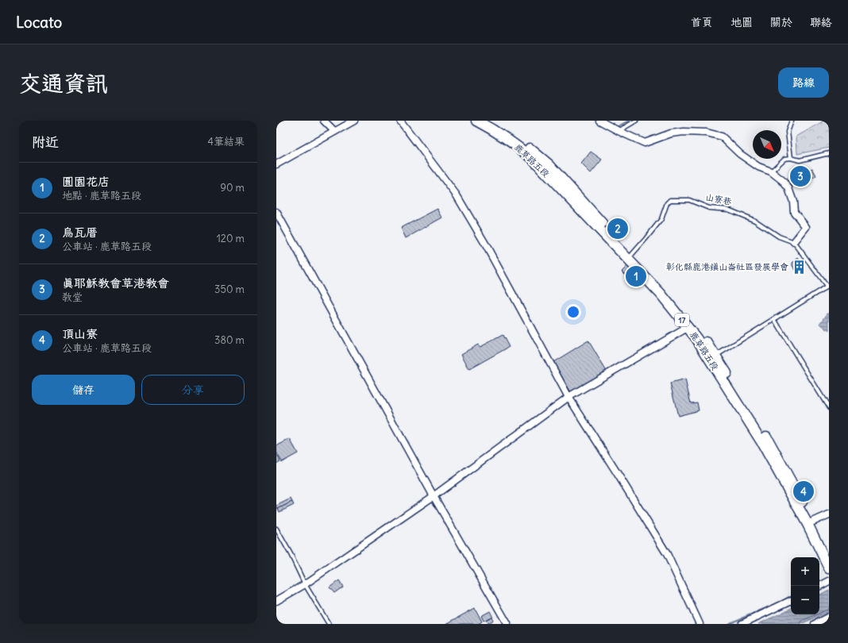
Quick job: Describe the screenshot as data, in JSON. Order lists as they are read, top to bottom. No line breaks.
{"streets":{"main road":["鹿草路五段","17"],"lane":["山寮巷"]},"crossings":[["鹿草路五段","山寮巷"]],"places":{"building":["彰化縣鹿港鎮山崙社區發展學會"]},"north":"bottom right","page":{"header":"Locato","nav":["首頁","地圖","關於","聯絡"],"buttons":["路線",["儲存","分享"]],"title":"交通資訊","heading":["附近","4筆結果"],"list":[{"mark":"1","name":"圓園花店","note":"地點 · 鹿草路五段","value":"90 m"},{"mark":"2","name":"烏瓦厝","note":"公車站 · 鹿草路五段","value":"120 m"},{"mark":"3","name":"真耶穌教會草港教會","note":"教堂","value":"350 m"},{"mark":"4","name":"頂山寮","note":"公車站 · 鹿草路五段","value":"380 m"}],"pins":["3","2","1","4"],"map_buttons":["+","−"]}}
